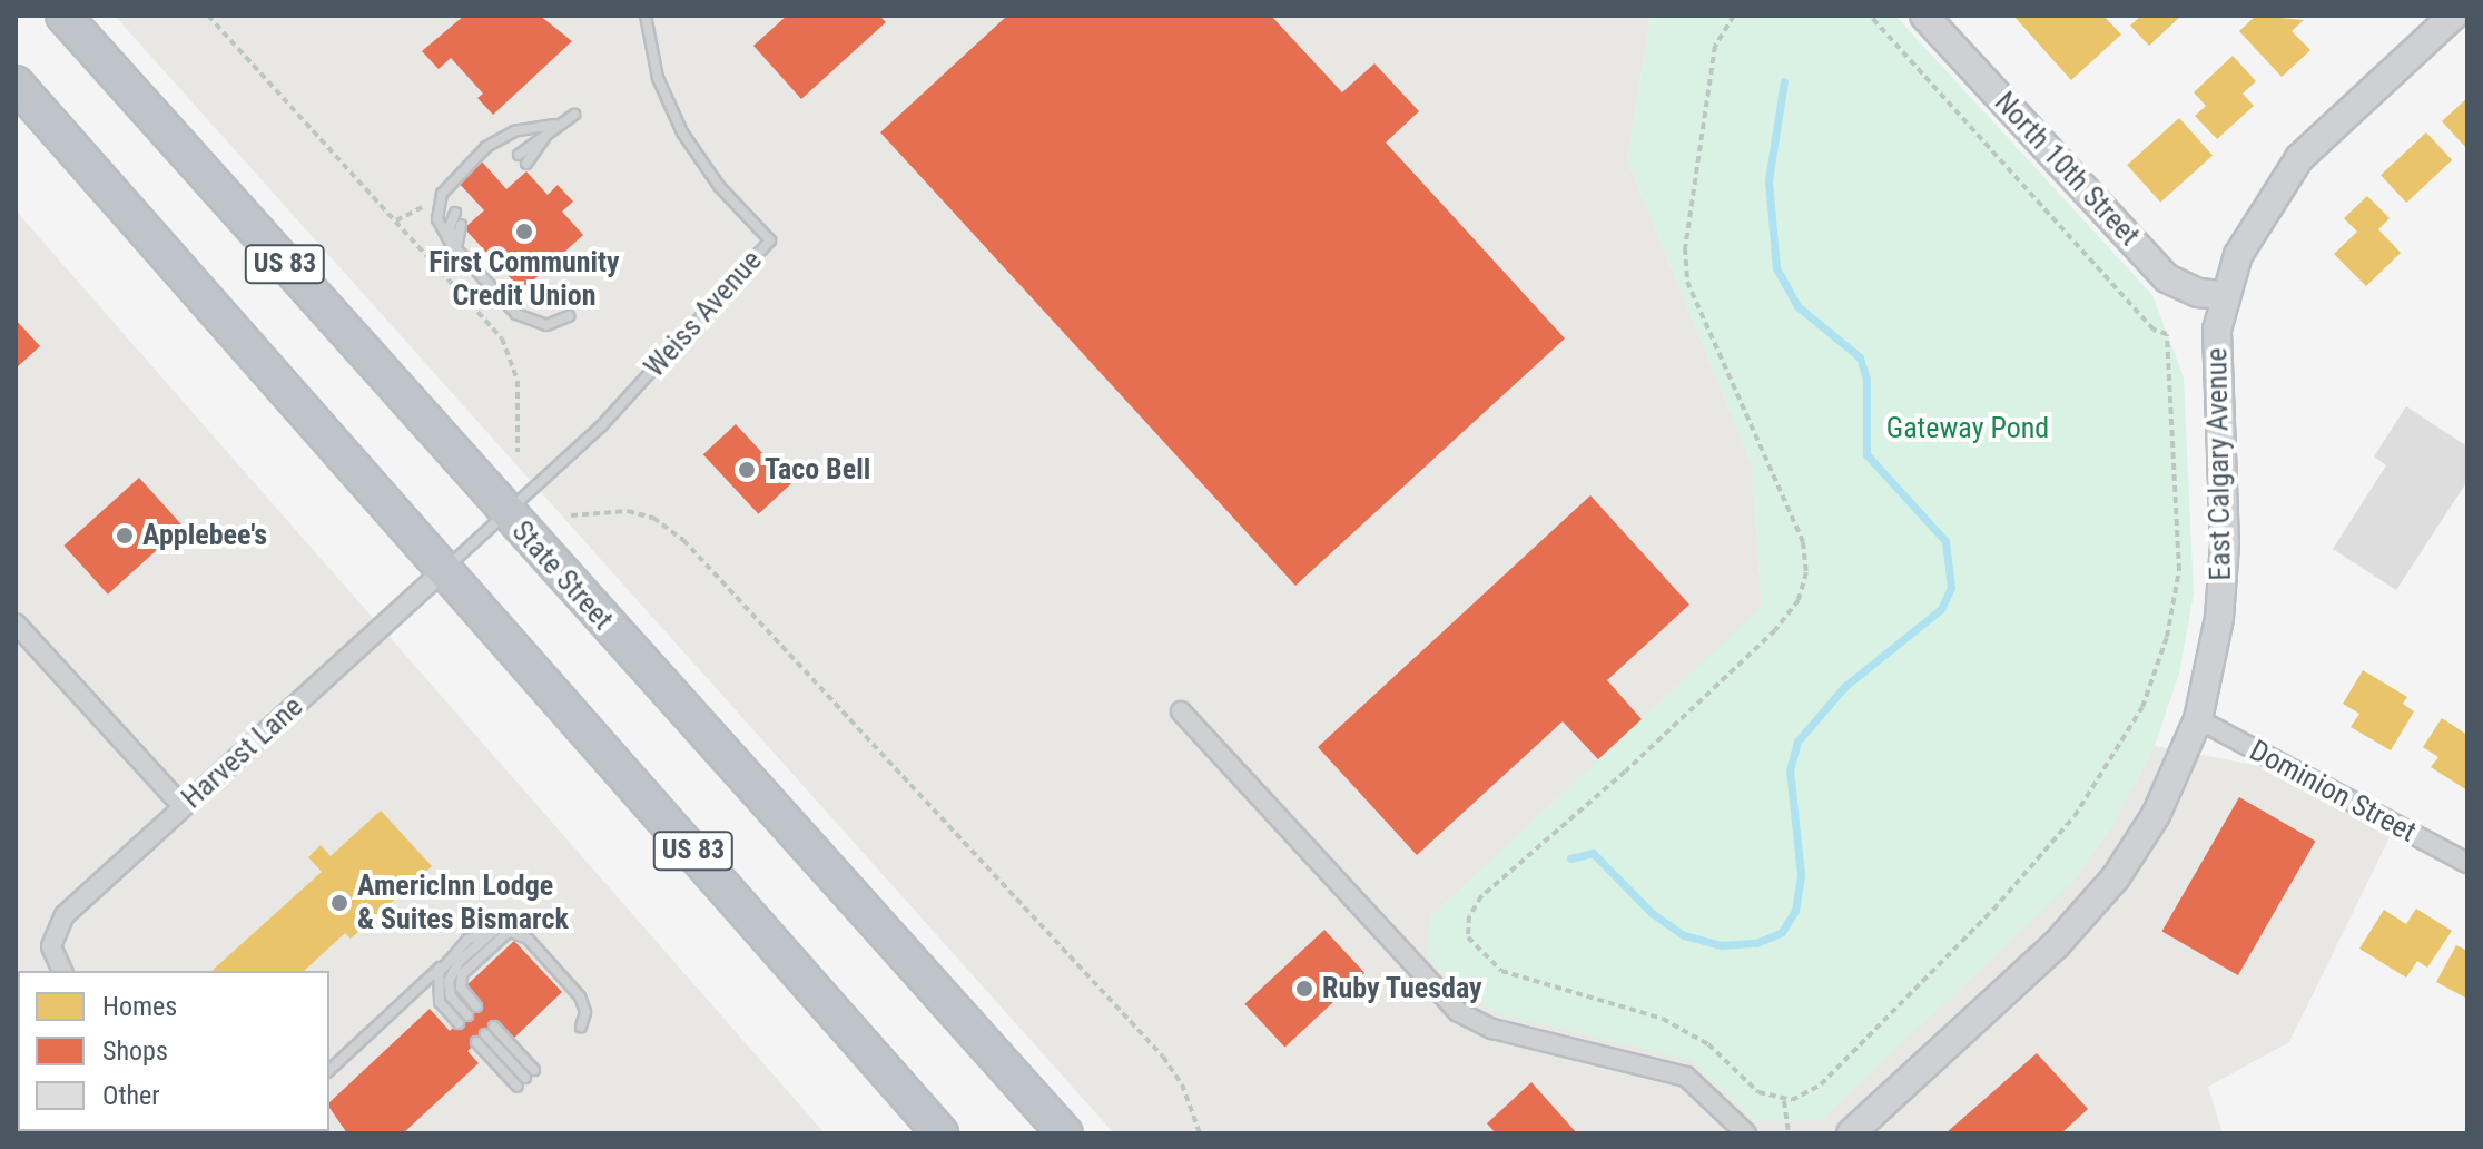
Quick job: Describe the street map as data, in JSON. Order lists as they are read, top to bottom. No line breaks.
{"streets":{"highway":["US 83","State Street"],"street":["North 10th Street","East Calgary Avenue","Harvest Lane","Dominion Street"],"lane":["Weiss Avenue"]},"crossings":[["North 10th Street","East Calgary Avenue"],["US 83","Weiss Avenue"],["US 83","Harvest Lane"],["Weiss Avenue","State Street"],["Weiss Avenue","Harvest Lane"],["East Calgary Avenue","Dominion Street"]],"parks":["Gateway Pond"],"places":["First Community Credit Union","Taco Bell","Applebee's","AmericInn Lodge & Suites Bismarck","Ruby Tuesday"],"legend":["Homes","Shops","Other"]}
